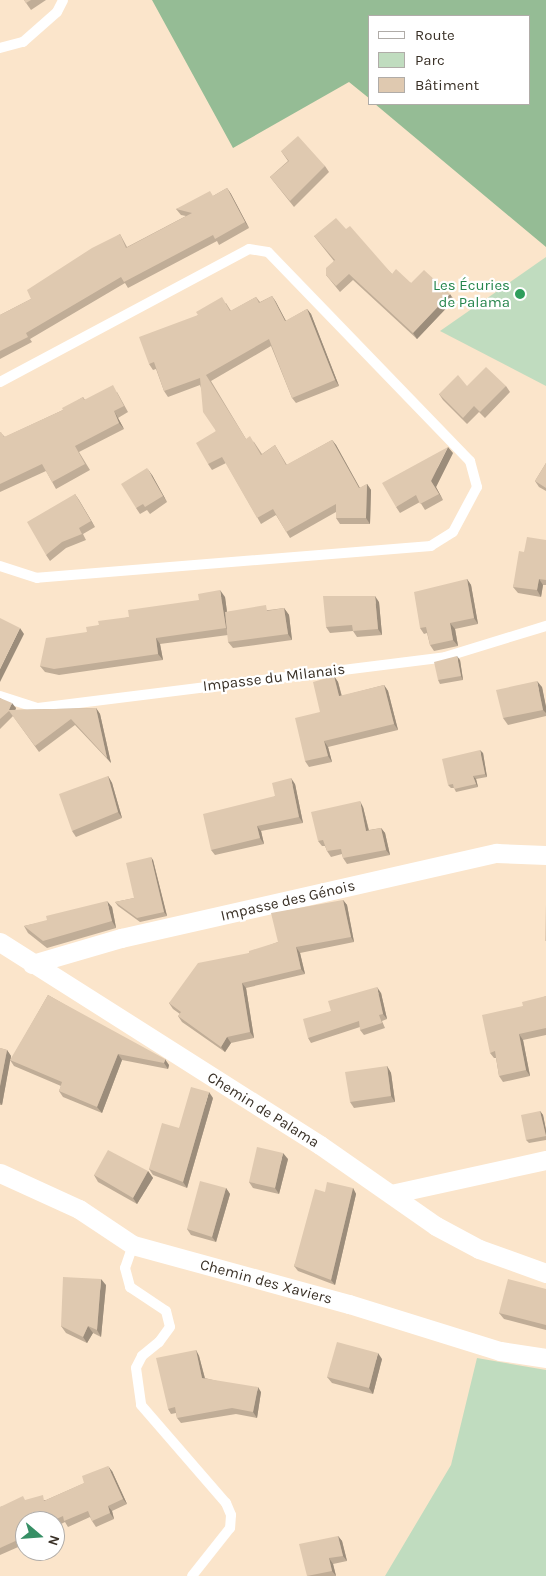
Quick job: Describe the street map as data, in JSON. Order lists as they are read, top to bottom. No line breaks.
{"streets":{"street":["Impasse des Génois","Chemin de Palama","Chemin des Xaviers"],"lane":["Impasse du Milanais"]},"crossings":[["Impasse des Génois","Chemin de Palama"]],"places":["Les Écuries de Palama"],"legend":["Route","Parc","Bâtiment"],"north":"right"}
